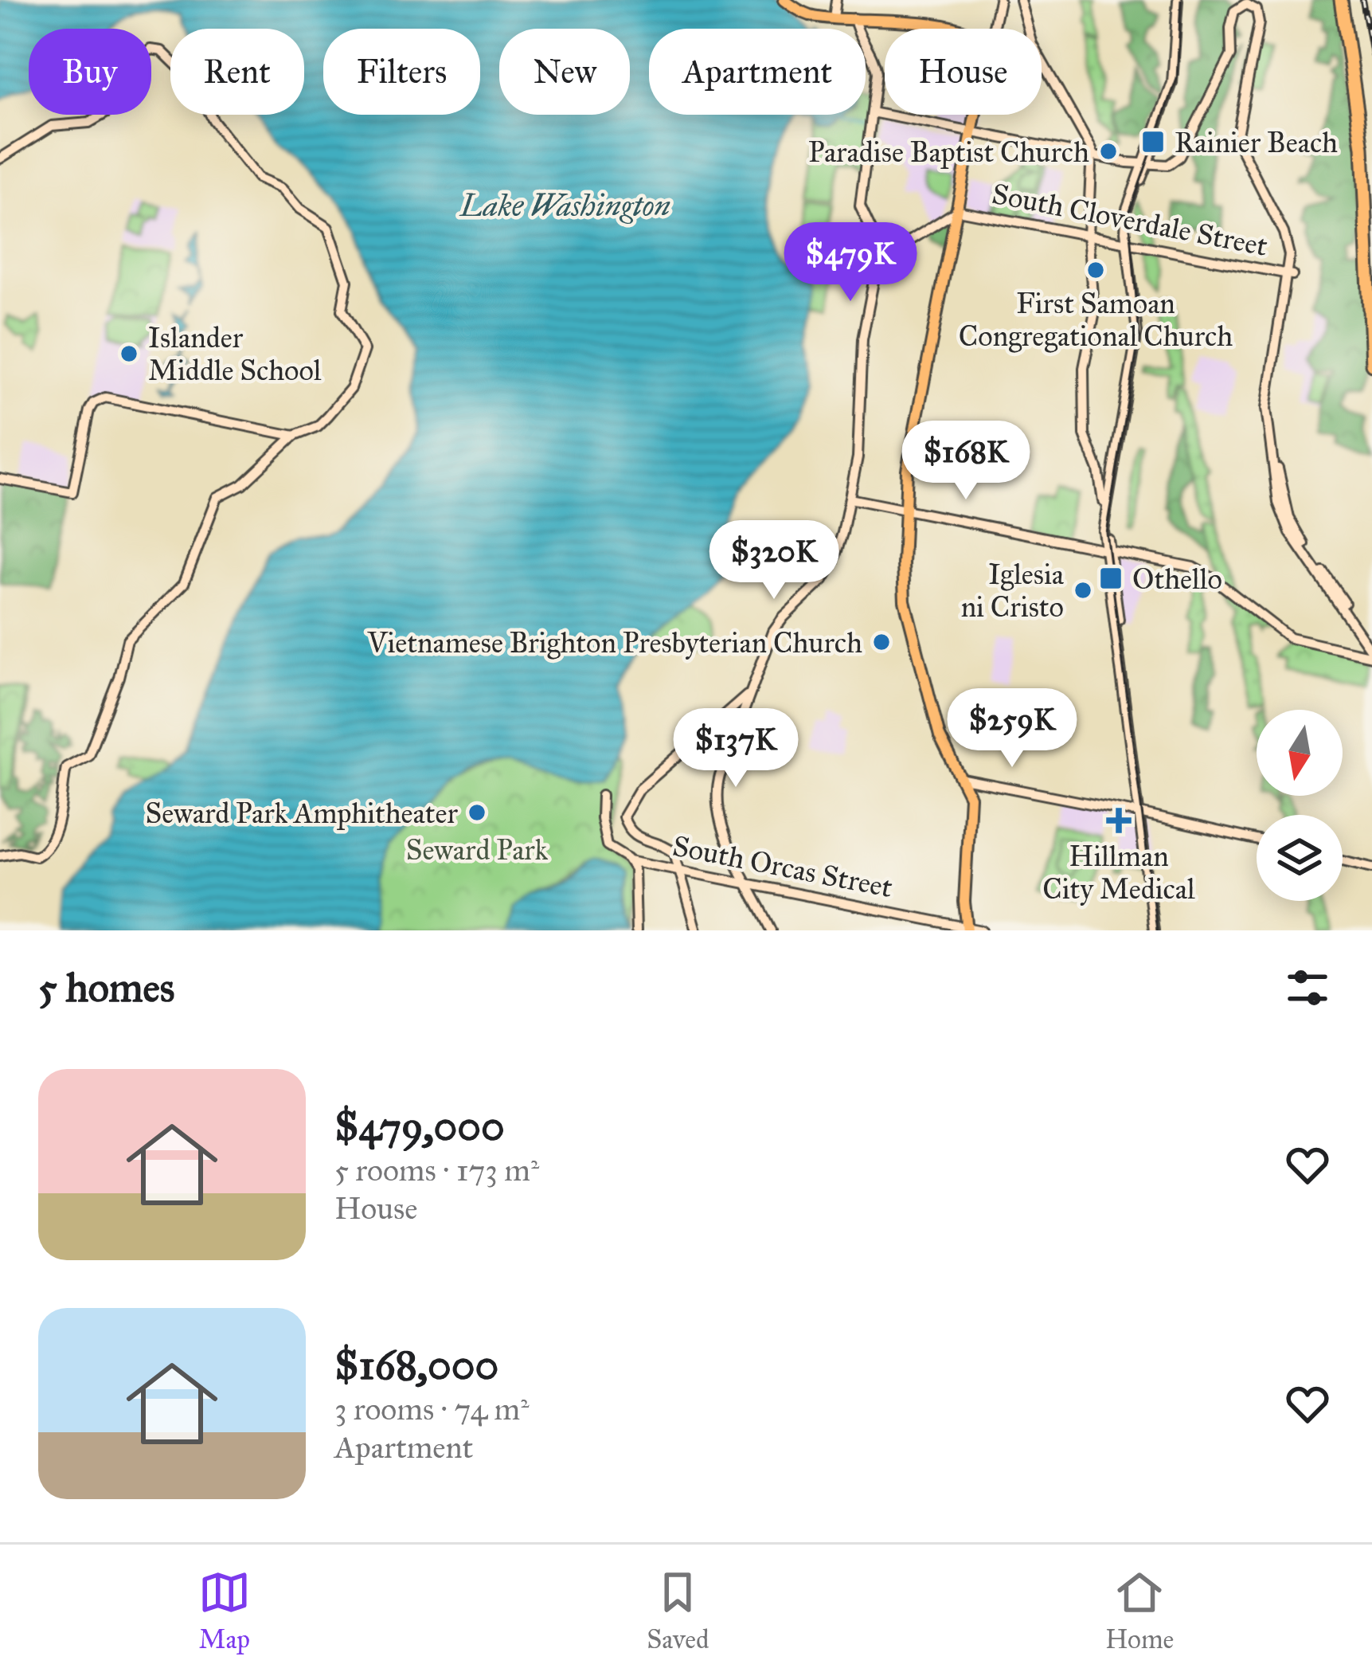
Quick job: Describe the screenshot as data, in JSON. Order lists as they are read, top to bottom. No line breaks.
{"streets":{"street":["South Cloverdale Street","South Orcas Street"]},"water":["Lake Washington"],"parks":["Seward Park"],"places":{"transit":["Rainier Beach","Othello"],"other":["Paradise Baptist Church","First Samoan Congregational Church","Islander Middle School","Iglesia ni Cristo","Vietnamese Brighton Presbyterian Church","Seward Park Amphitheater"],"health":["Hillman City Medical"]},"north":"bottom","page":{"chip":["Buy","Rent","Filters","New","Apartment","House"],"price":["$479K","$168K","$320K","$259K","$137K"],"heading":"5 homes","list":[{"name":"$479,000","note":"5 rooms · 173 m² · House"},{"name":"$168,000","note":"3 rooms · 74 m² · Apartment"}],"tabs":["Map","Saved","Home"]}}
